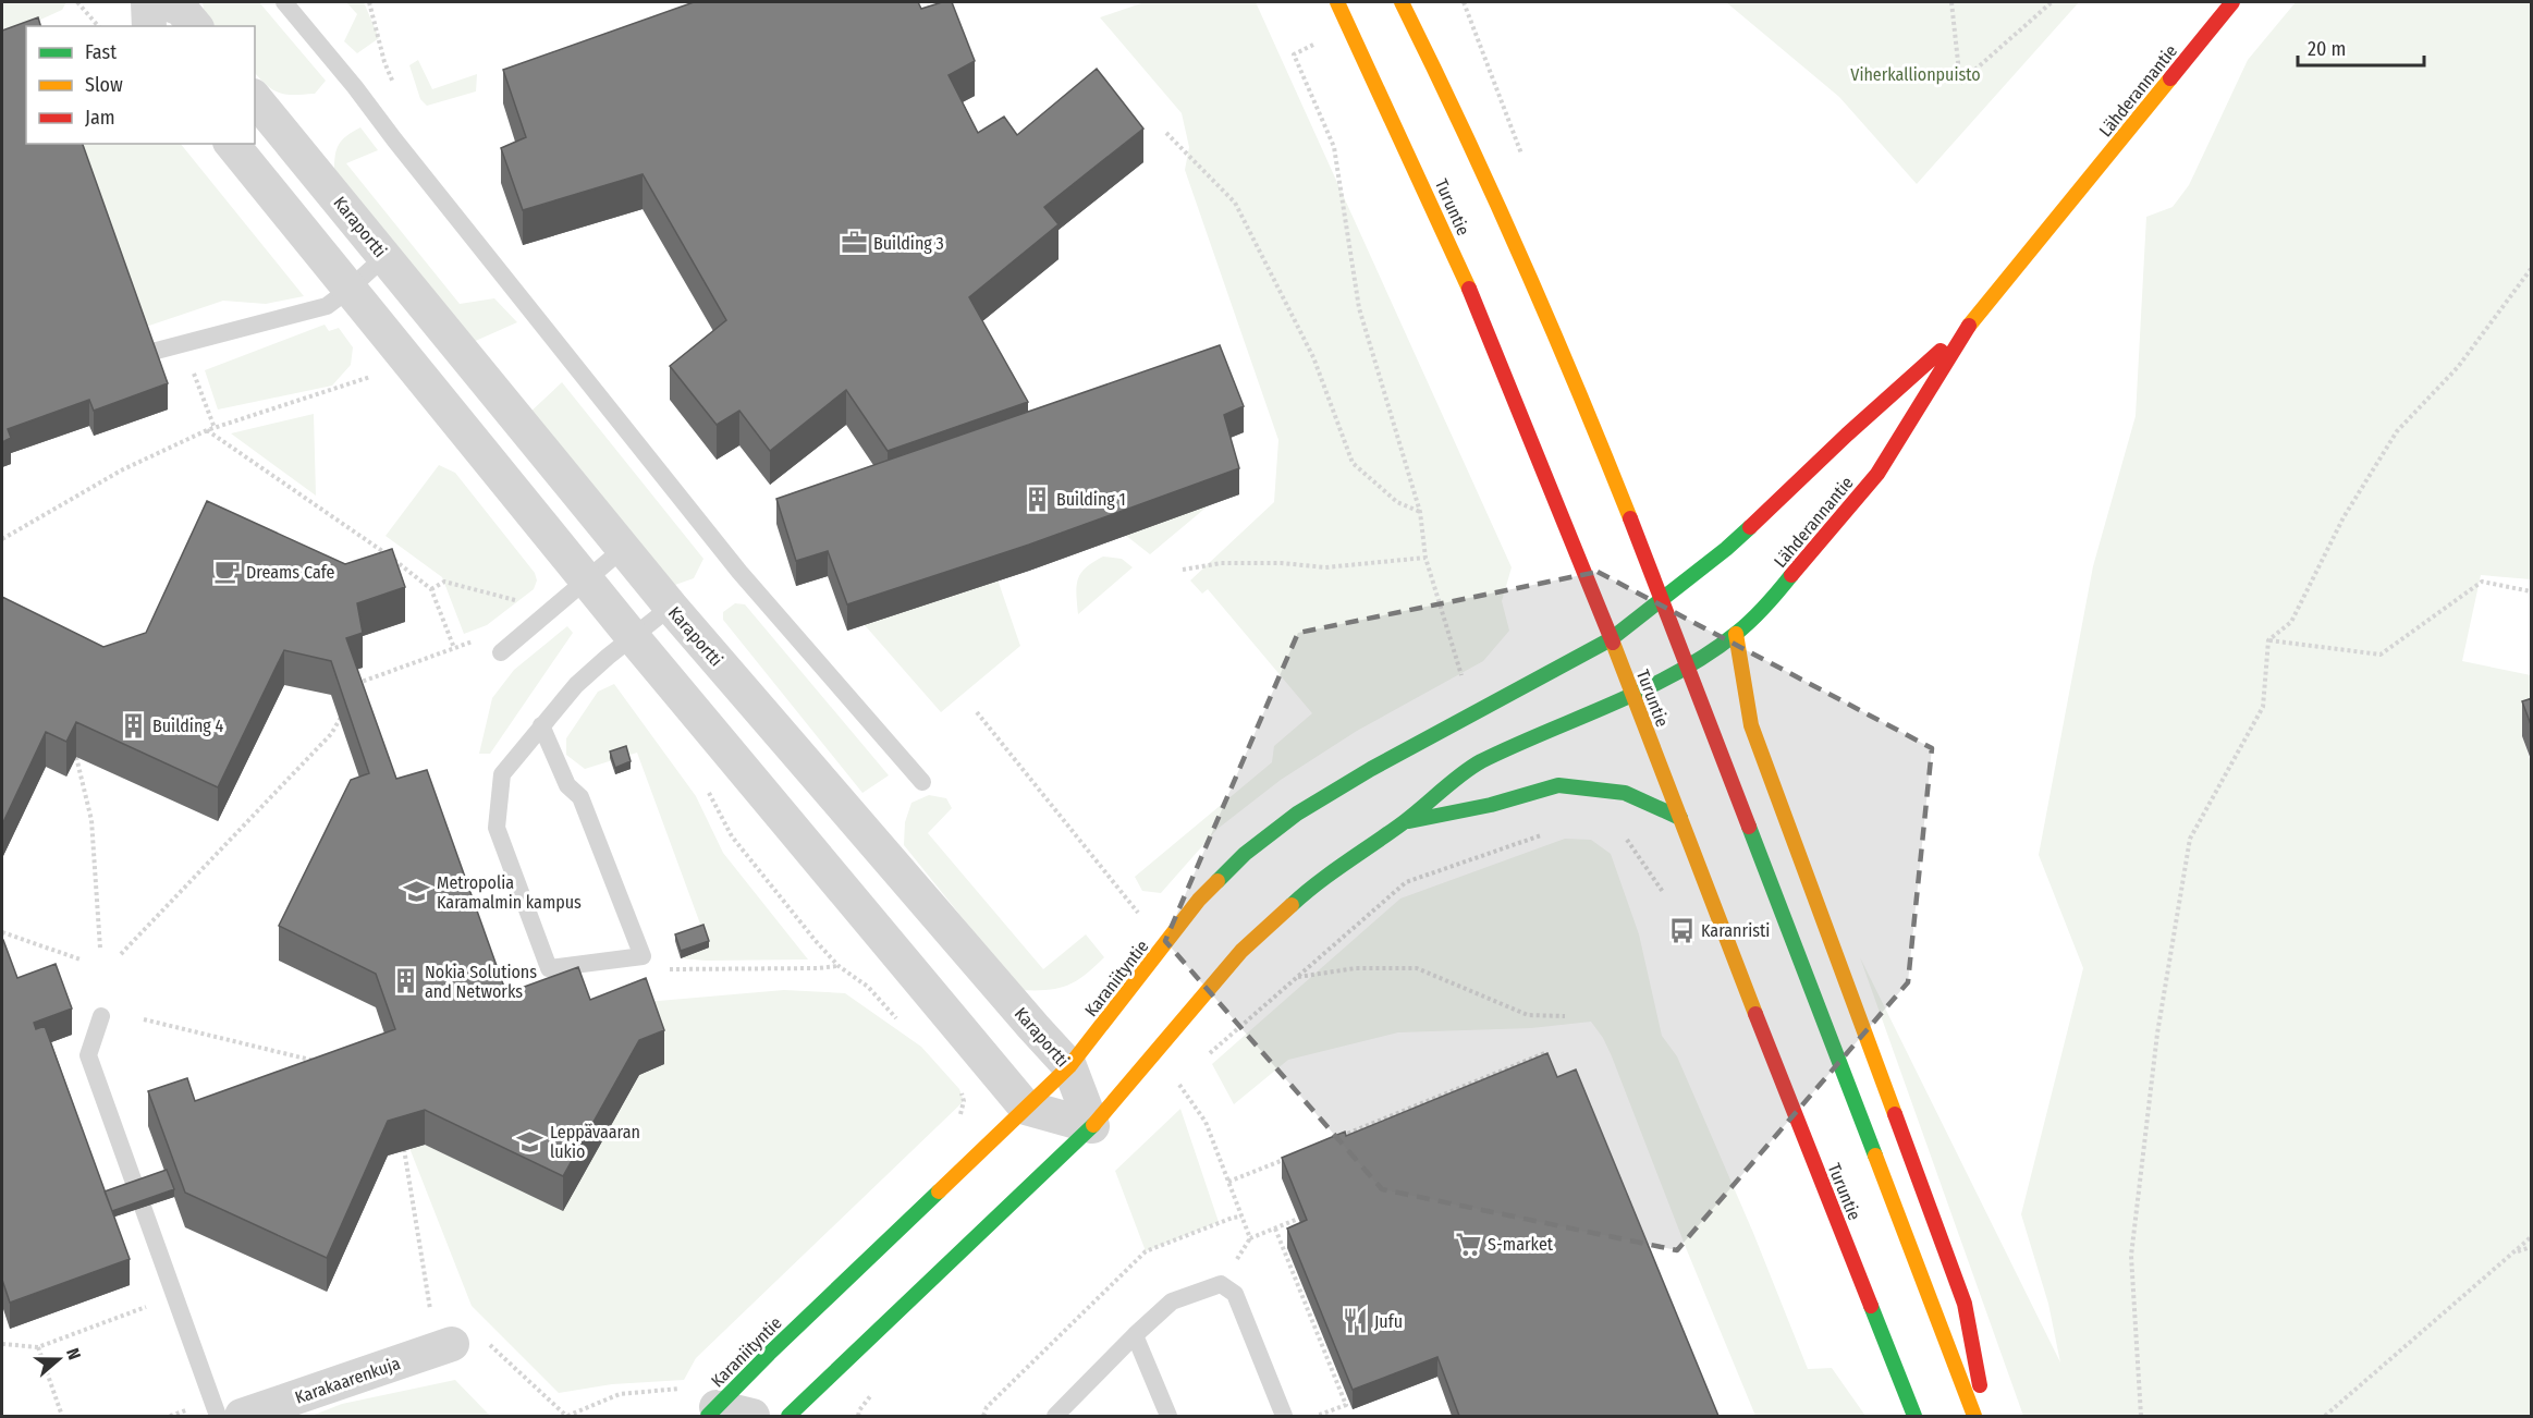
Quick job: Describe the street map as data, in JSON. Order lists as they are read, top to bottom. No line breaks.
{"streets":{"main road":["Lähderannantie","Turuntie","Karaniityntie"],"street":["Karaportti","Karakaarenkuja"]},"crossings":[["Lähderannantie","Turuntie"],["Lähderannantie","Karaniityntie"],["Turuntie","Karaniityntie"],["Karaportti","Karaniityntie"]],"parks":["Viherkallionpuisto"],"places":{"office":["Building 3"],"building":["Building 1","Building 4","Nokia Solutions and Networks"],"cafe":["Dreams Cafe"],"school or university":["Metropolia Karamalmin kampus","Leppävaaran lukio"],"bus stop":["Karanristi"],"supermarket":["S-market"],"restaurant":["Jufu"]},"legend":["Fast","Slow","Jam"],"scale_bar":"20 m","north":"right"}
